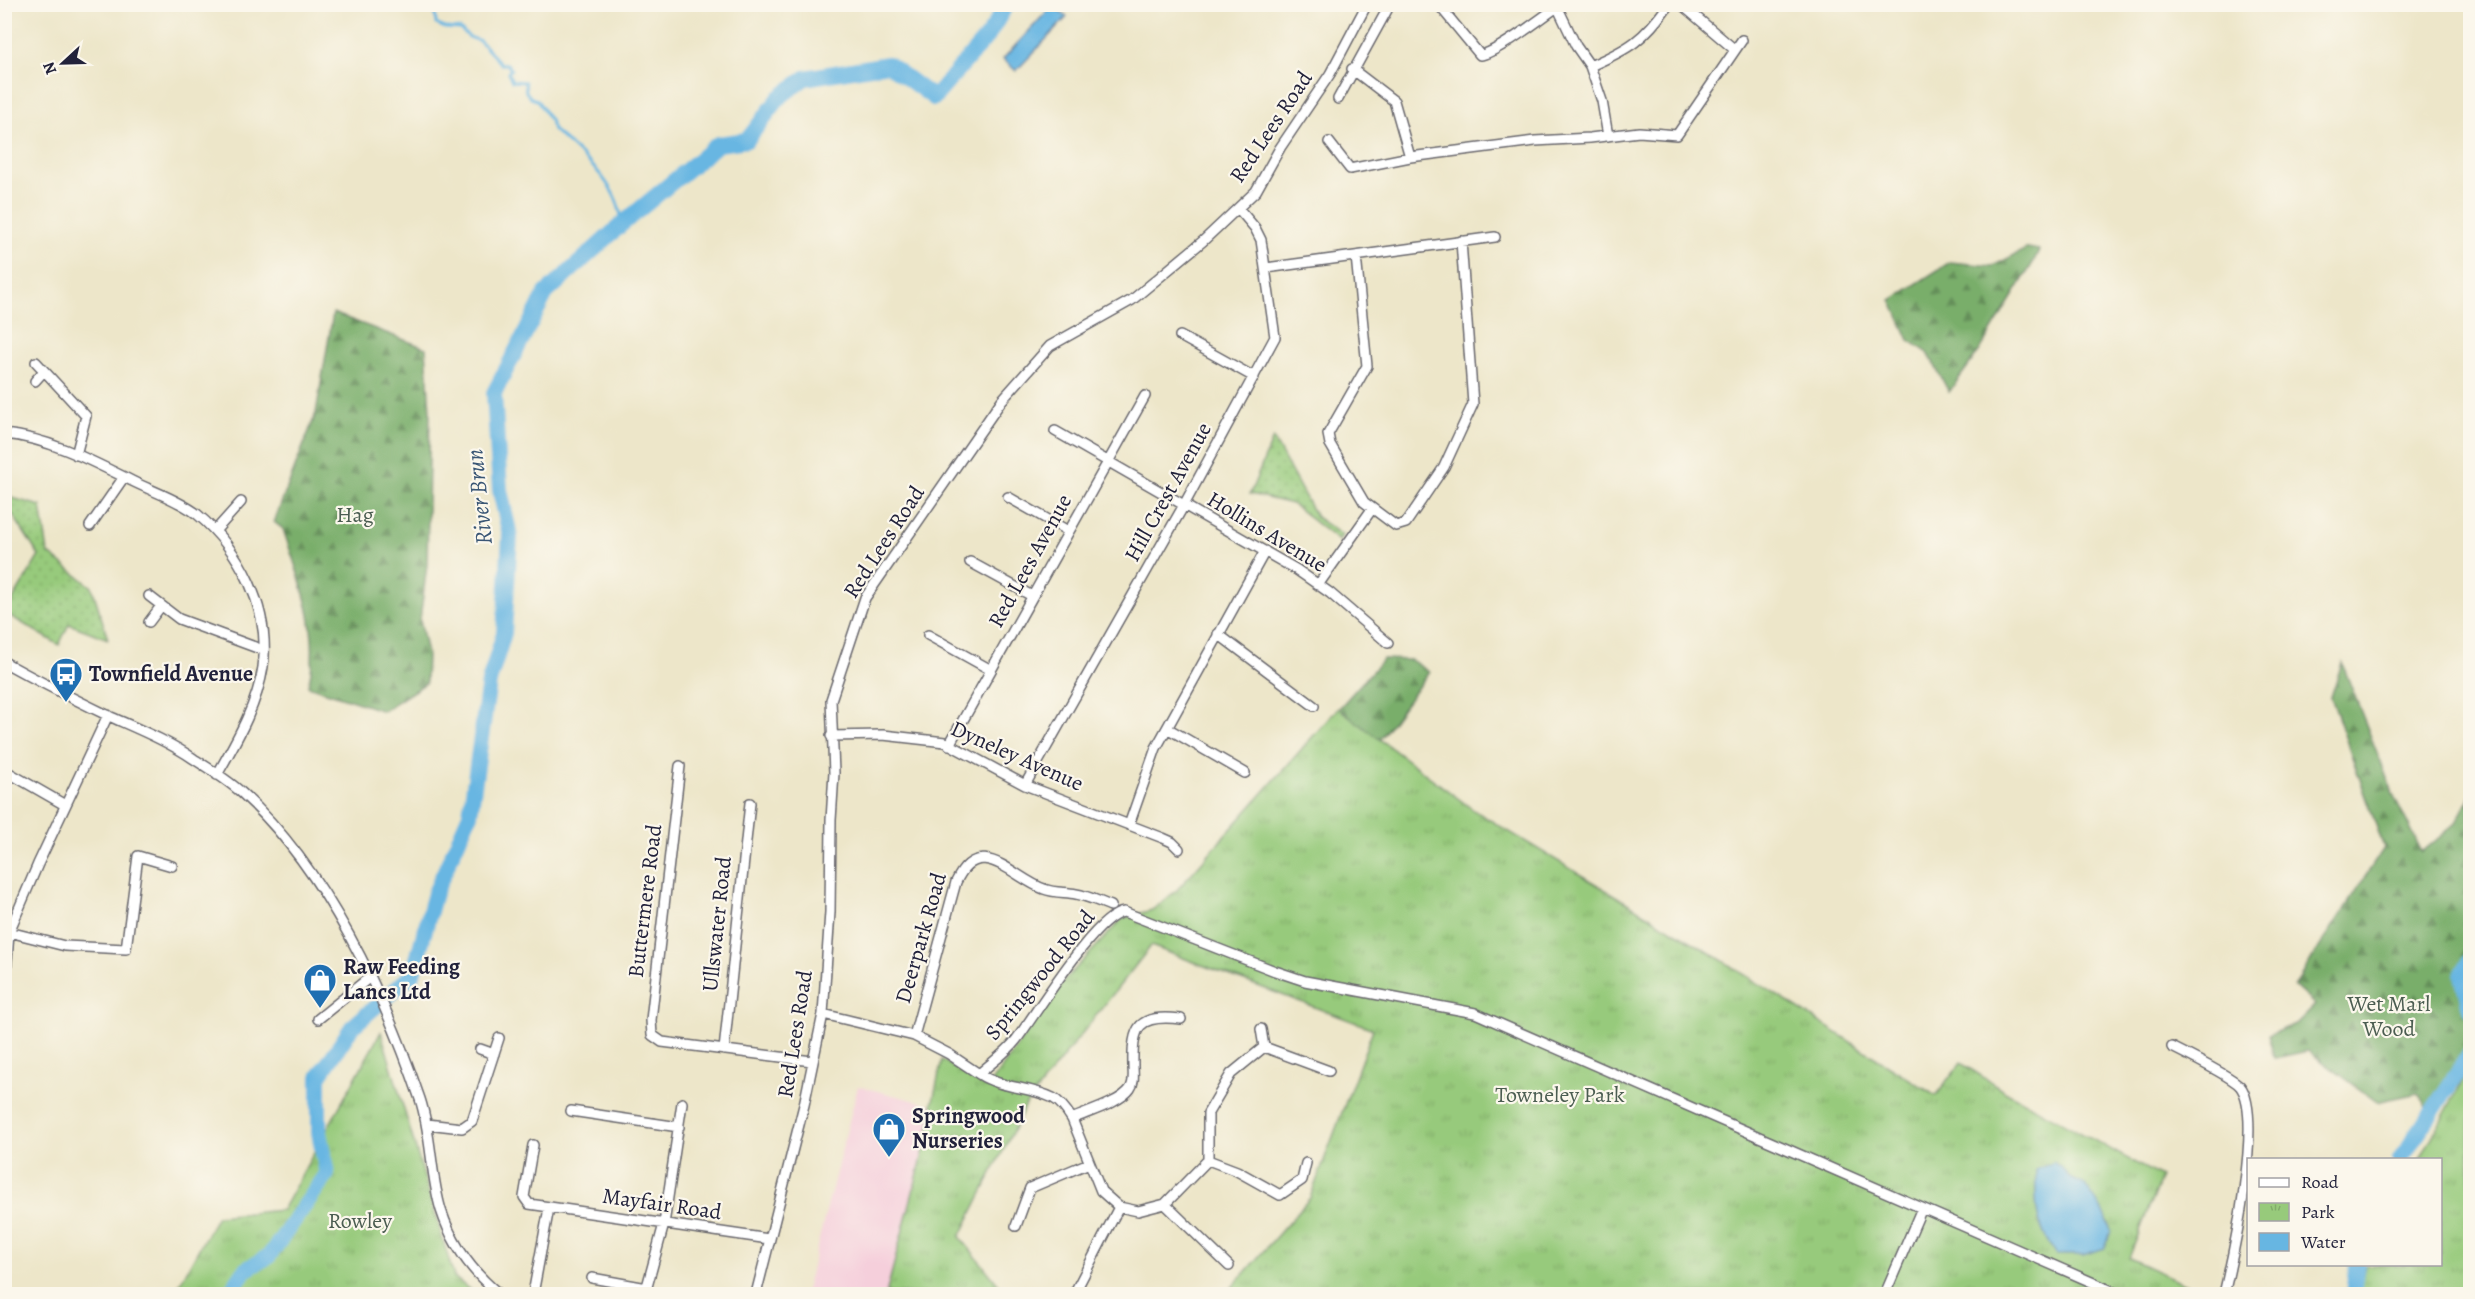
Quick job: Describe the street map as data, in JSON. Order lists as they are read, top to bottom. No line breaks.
{"streets":{"street":["Red Lees Road","Hill Crest Avenue","Hollins Avenue","Red Lees Avenue","Dyneley Avenue","Buttermere Road","Ullswater Road","Deerpark Road","Springwood Road","Mayfair Road"]},"crossings":[["Red Lees Road","Hill Crest Avenue"],["Red Lees Road","Dyneley Avenue"],["Red Lees Road","Mayfair Road"],["Hill Crest Avenue","Hollins Avenue"],["Hill Crest Avenue","Dyneley Avenue"],["Hollins Avenue","Red Lees Avenue"],["Red Lees Avenue","Dyneley Avenue"],["Buttermere Road","Ullswater Road"]],"water":["River Brun"],"parks":["Hag","Wet Marl Wood","Towneley Park","Rowley"],"places":{"bus stop":["Townfield Avenue"],"shop":["Raw Feeding Lancs Ltd","Springwood Nurseries"]},"legend":["Road","Park","Water"],"north":"left"}
